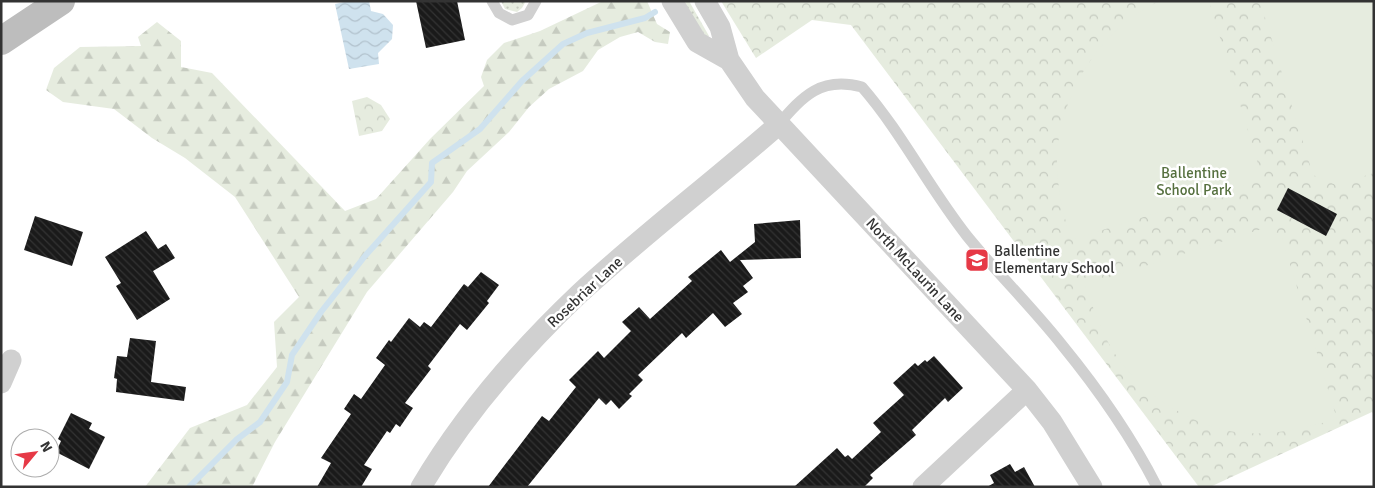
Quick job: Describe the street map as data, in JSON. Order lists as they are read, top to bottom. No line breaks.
{"streets":{"street":["North McLaurin Lane","Rosebriar Lane"]},"crossings":[["North McLaurin Lane","Rosebriar Lane"]],"parks":["Ballentine School Park"],"places":{"school or university":["Ballentine Elementary School"]},"north":"top right"}
